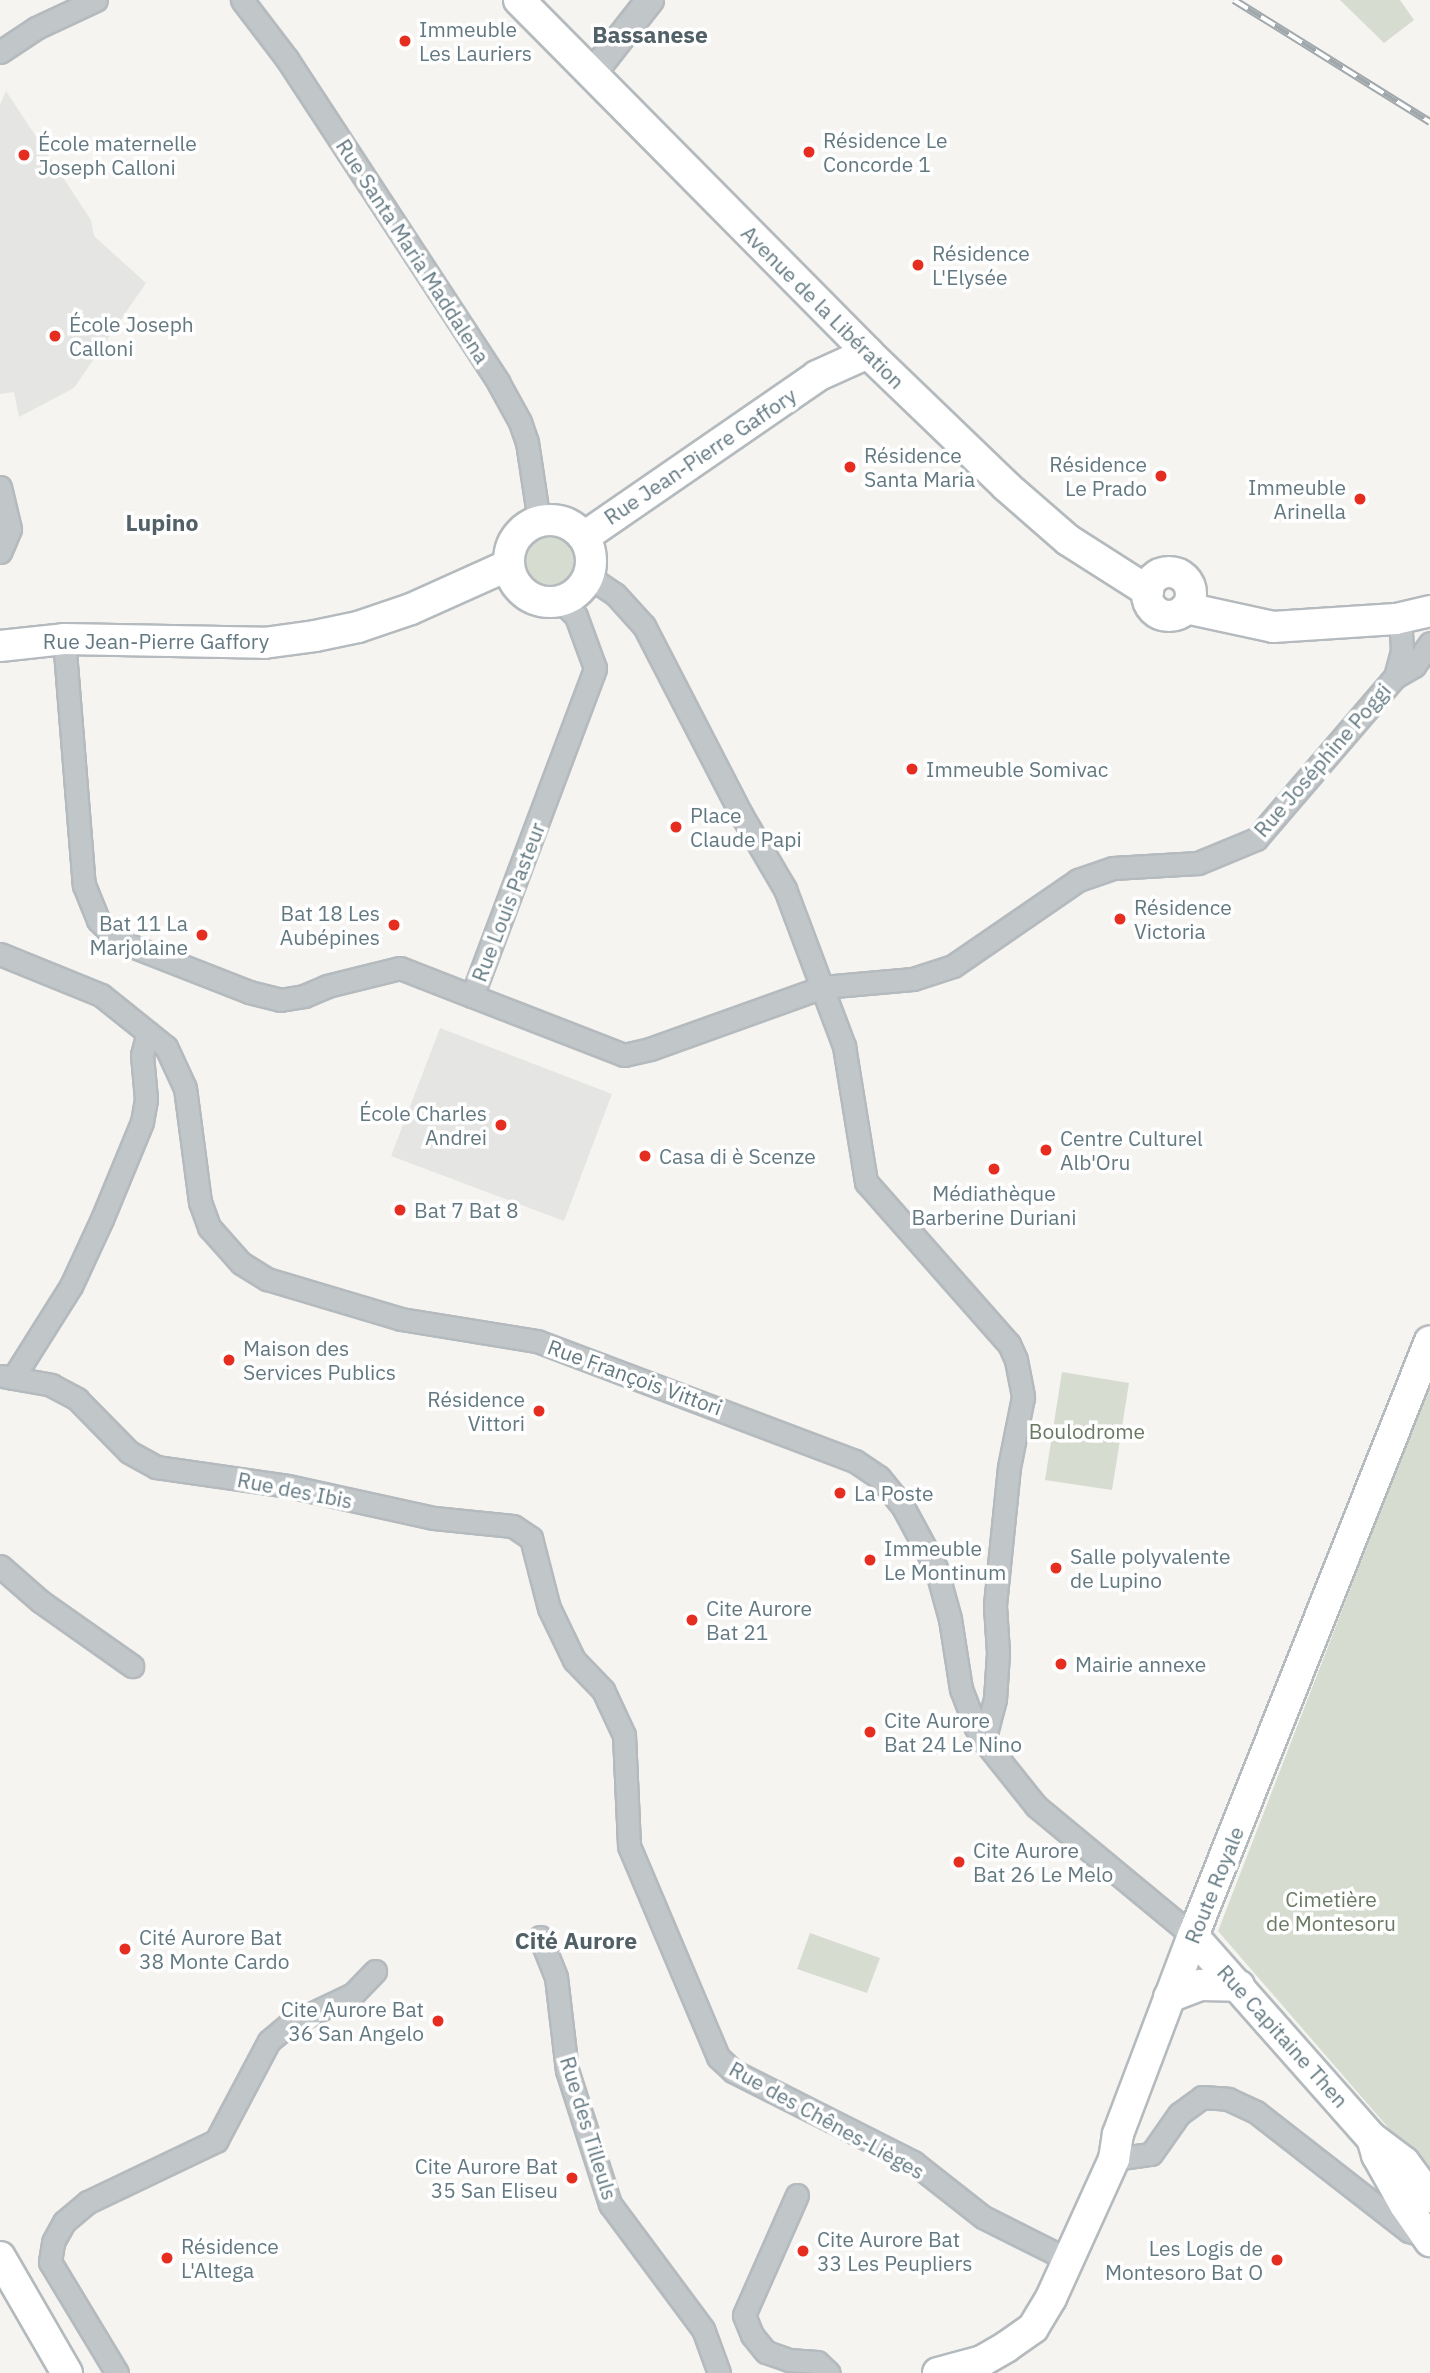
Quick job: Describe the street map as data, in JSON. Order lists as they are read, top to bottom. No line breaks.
{"streets":{"main road":["Avenue de la Libération","Rue Jean-Pierre Gaffory","Route Royale","Rue Capitaine Then"],"street":["Rue Santa Maria Maddalena","Rue Joséphine Poggi","Rue Louis Pasteur","Rue François Vittori","Rue des Ibis","Rue des Chênes-Lièges","Rue des Tilleuls"]},"crossings":[["Rue Santa Maria Maddalena","Rue Jean-Pierre Gaffory"],["Rue Santa Maria Maddalena","Rue Louis Pasteur"],["Avenue de la Libération","Rue Jean-Pierre Gaffory"],["Rue Jean-Pierre Gaffory","Rue Louis Pasteur"],["Rue Joséphine Poggi","Rue Louis Pasteur"],["Rue François Vittori","Rue des Ibis"],["Rue François Vittori","Route Royale"],["Rue François Vittori","Rue Capitaine Then"],["Rue des Ibis","Rue des Chênes-Lièges"],["Route Royale","Rue Capitaine Then"],["Route Royale","Rue des Chênes-Lièges"]],"districts":["Bassanese","Lupino","Cité Aurore"],"parks":["Boulodrome","Cimetière de Montesoru"],"places":["Immeuble Les Lauriers","Résidence Le Concorde 1","École maternelle Joseph Calloni","Résidence L'Elysée","École Joseph Calloni","Résidence Santa Maria","Résidence Le Prado","Immeuble Arinella","Immeuble Somivac","Place Claude Papi","Résidence Victoria","Bat 18 Les Aubépines","Bat 11 La Marjolaine","École Charles Andrei","Centre Culturel Alb'Oru","Casa di è Scenze","Médiathèque Barberine Duriani","Bat 7 Bat 8","Maison des Services Publics","Résidence Vittori","La Poste","Immeuble Le Montinum","Salle polyvalente de Lupino","Cite Aurore Bat 21","Mairie annexe","Cite Aurore Bat 24 Le Nino","Cite Aurore Bat 26 Le Melo","Cité Aurore Bat 38 Monte Cardo","Cite Aurore Bat 36 San Angelo","Cite Aurore Bat 35 San Eliseu","Cite Aurore Bat 33 Les Peupliers","Résidence L'Altega","Les Logis de Montesoro Bat O"]}
